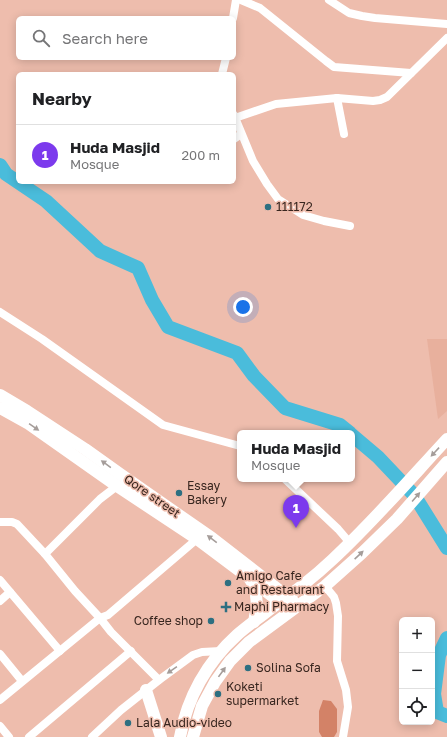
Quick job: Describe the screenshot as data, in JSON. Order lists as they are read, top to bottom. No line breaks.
{"streets":{"main road":["Qore street"]},"places":{"other":["111172","Essay Bakery","Amigo Cafe and Restaurant","Coffee shop","Solina Sofa","Koketi supermarket","Lala Audio-video"],"health":["Maphi Pharmacy"]},"page":{"search":"Search here","heading":"Nearby","list":[{"mark":"1","name":"Huda Masjid","note":"Mosque","value":"200 m"}],"popup":["Huda Masjid","Mosque"],"pins":"1","map_buttons":["+","−"]}}
